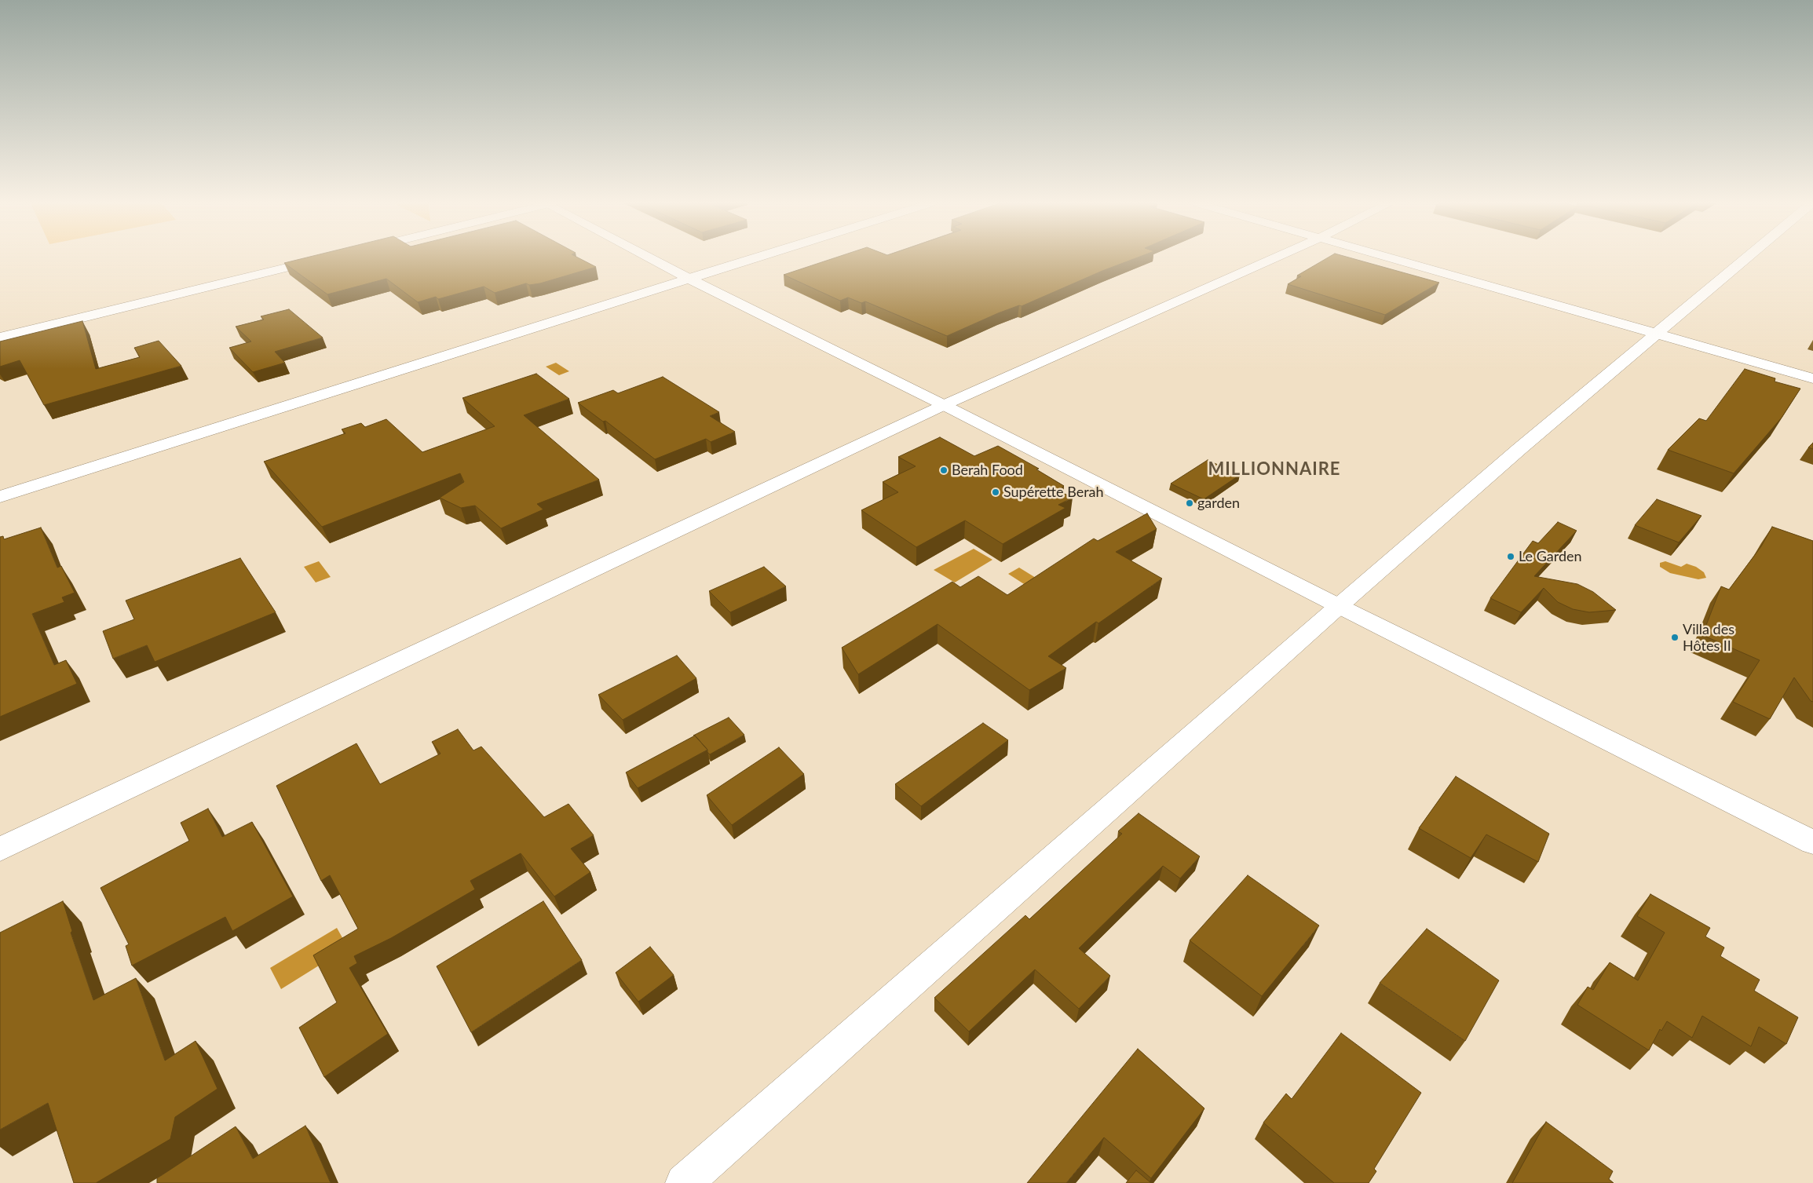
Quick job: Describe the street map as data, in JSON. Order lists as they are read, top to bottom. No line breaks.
{"districts":["MILLIONNAIRE"],"places":["Berah Food","Supérette Berah","garden","Le Garden","Villa des Hôtes II"]}
